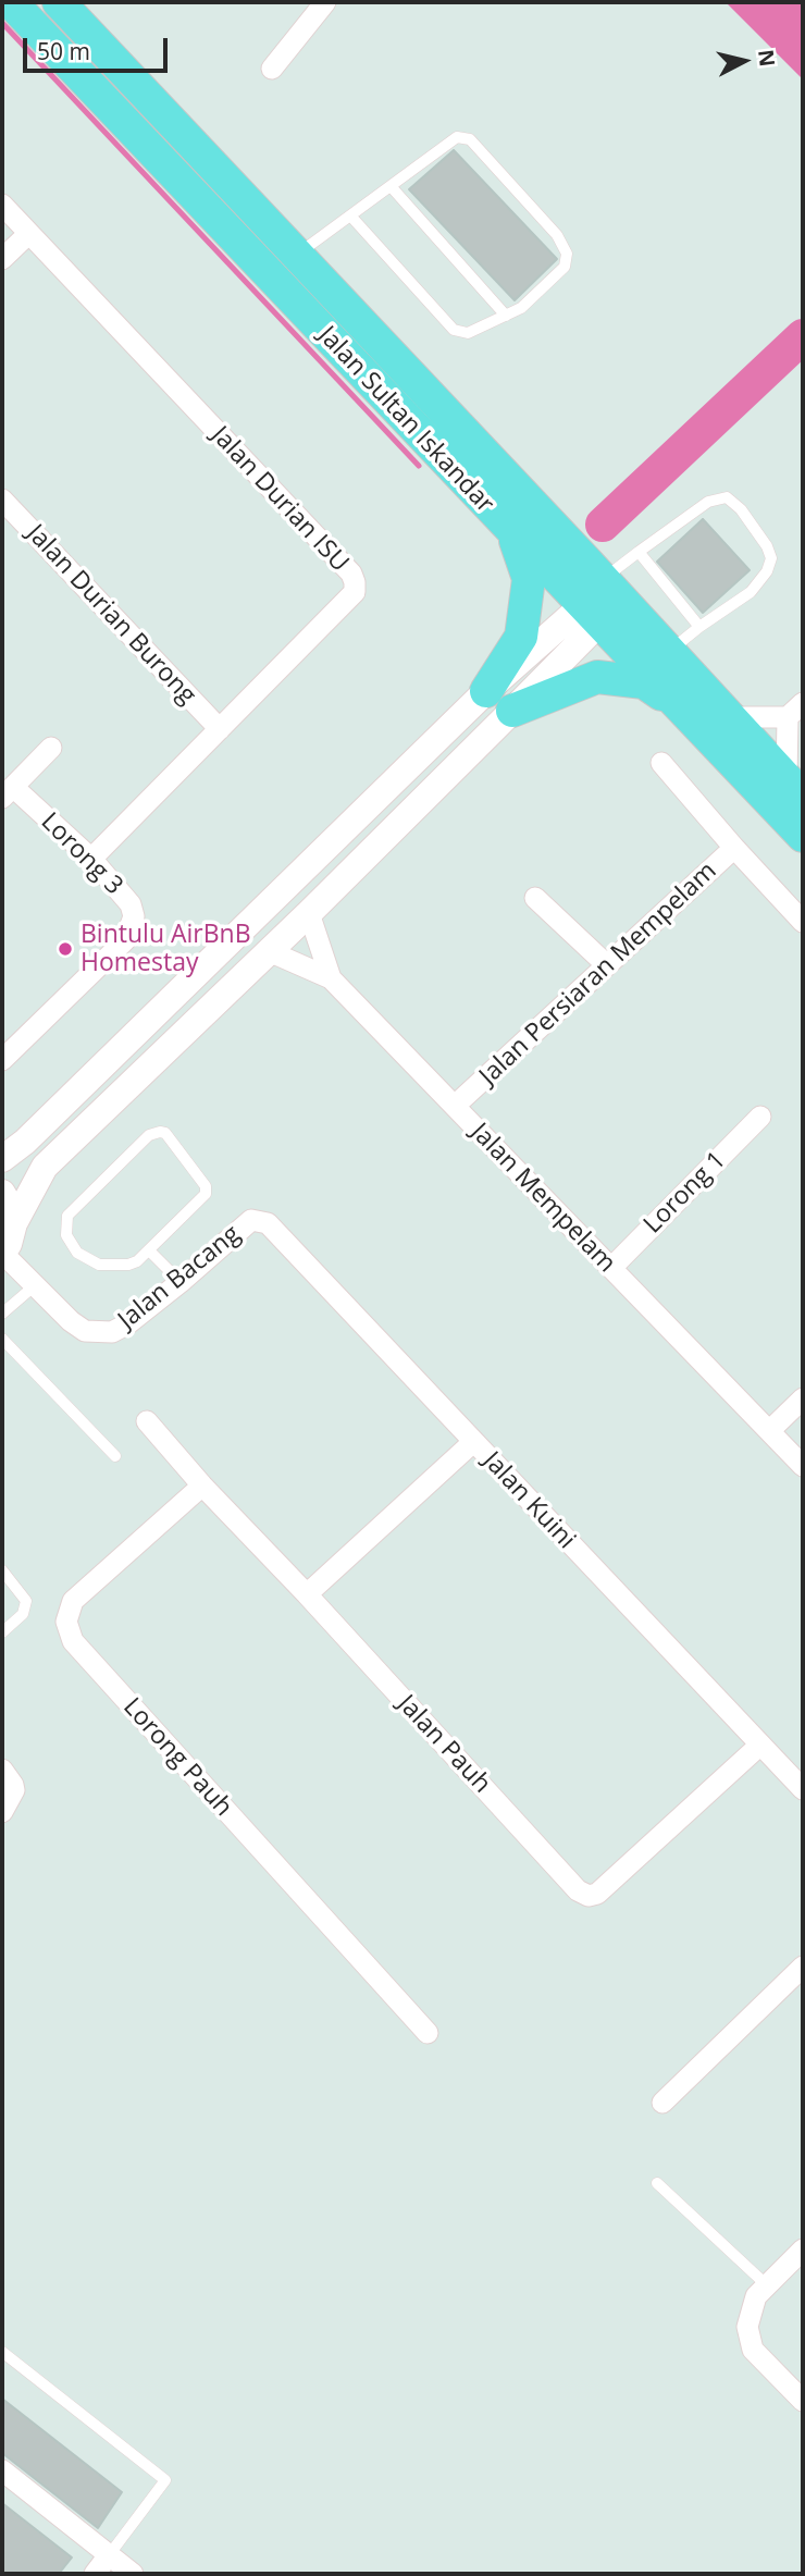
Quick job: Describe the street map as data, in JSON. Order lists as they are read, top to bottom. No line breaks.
{"streets":{"main road":["Jalan Sultan Iskandar"],"street":["Jalan Durian ISU","Jalan Durian Burong","Lorong 3","Jalan Persiaran Mempelam","Lorong 1","Jalan Mempelam","Jalan Bacang","Jalan Kuini","Jalan Pauh","Lorong Pauh"]},"crossings":[["Jalan Durian ISU","Jalan Durian Burong"],["Jalan Durian ISU","Lorong 3"],["Jalan Persiaran Mempelam","Jalan Mempelam"],["Lorong 1","Jalan Mempelam"],["Jalan Bacang","Jalan Kuini"],["Jalan Kuini","Jalan Pauh"],["Jalan Pauh","Lorong Pauh"]],"places":["Bintulu AirBnB Homestay"],"scale_bar":"50 m","north":"right"}
